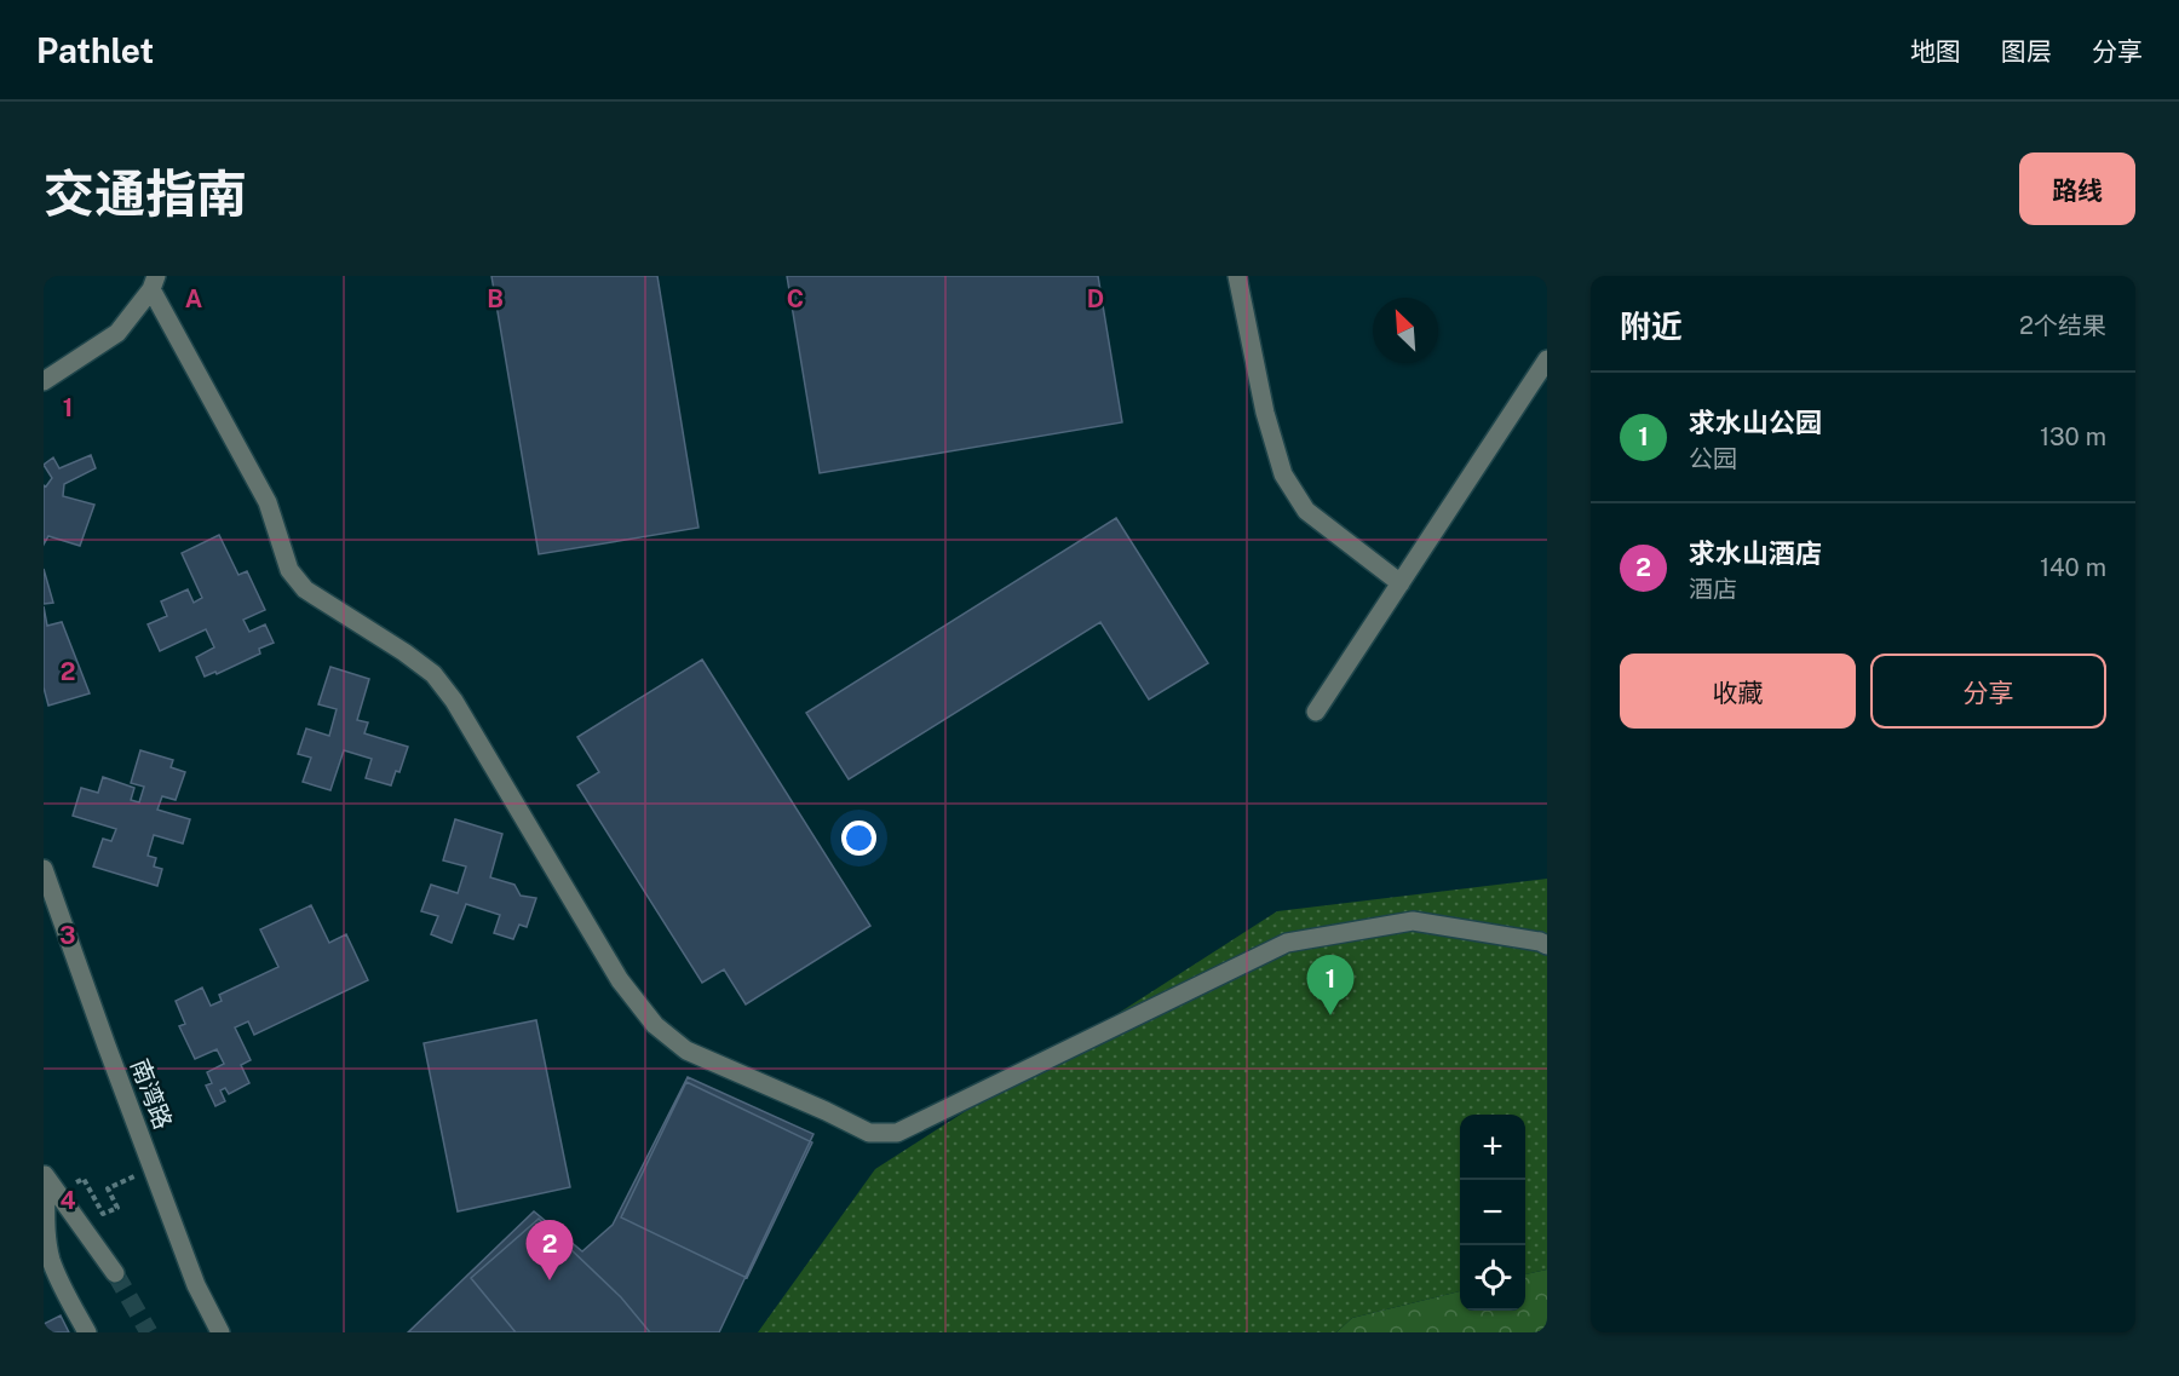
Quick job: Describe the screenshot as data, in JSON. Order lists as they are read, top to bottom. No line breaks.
{"streets":{"street":["南湾路"]},"north":"top left","page":{"header":"Pathlet","nav":["地图","图层","分享"],"title":"交通指南","buttons":["路线",["收藏","分享"]],"heading":["附近","2个结果"],"list":[{"mark":"1","name":"求水山公园","note":"公园","value":"130 m"},{"mark":"2","name":"求水山酒店","note":"酒店","value":"140 m"}],"pins":["1","2"],"map_buttons":["+","−"]},"grid":{"columns":["A","B","C","D"],"rows":["1","2","3","4"]}}
